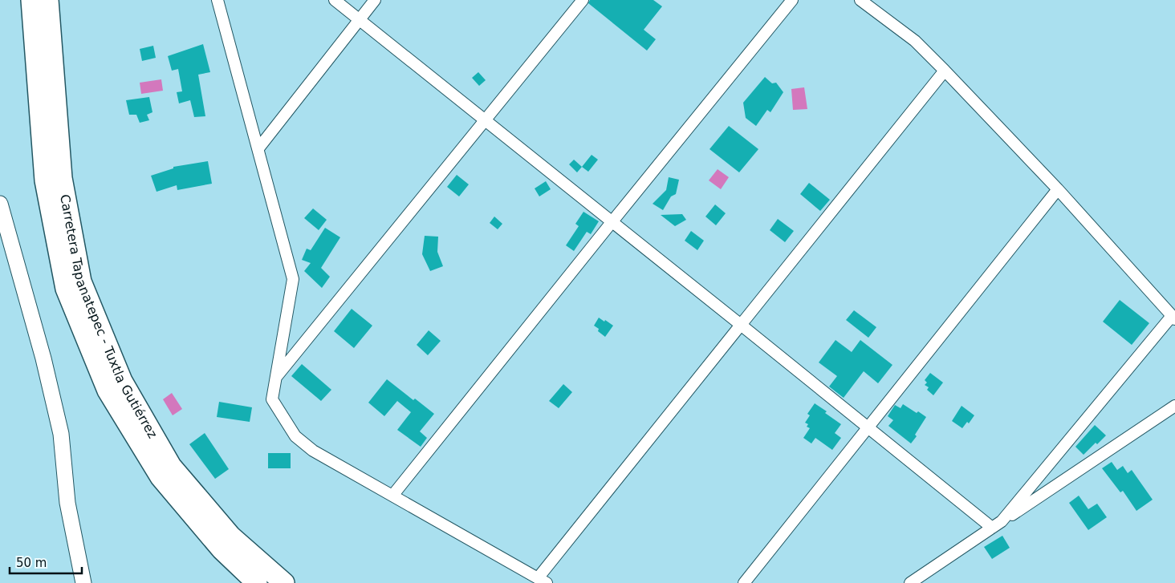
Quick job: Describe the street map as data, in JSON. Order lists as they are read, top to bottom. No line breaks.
{"streets":{"highway":["Carretera Tapanatepec - Tuxtla Gutiérrez"]},"scale_bar":"50 m"}
